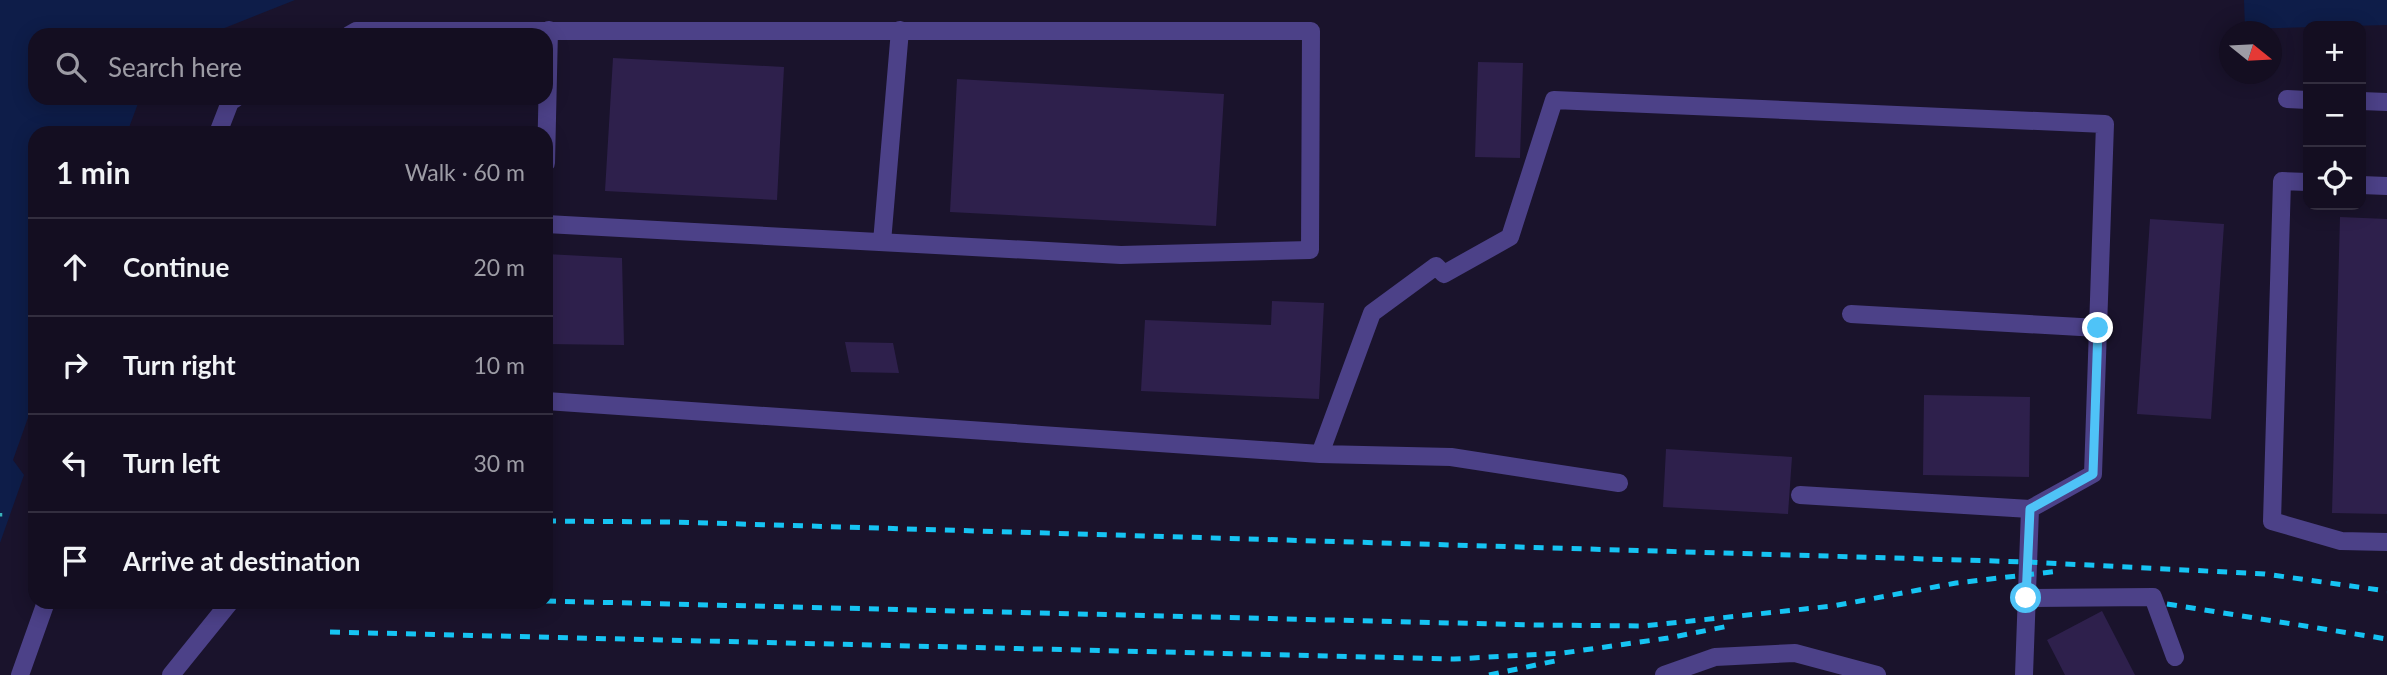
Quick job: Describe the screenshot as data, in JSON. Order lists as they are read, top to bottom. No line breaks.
{"north":"right","page":{"map_buttons":["+","−"],"search":"Search here","heading":["1 min","Walk · 60 m"],"list":[["Continue","20 m"],["Turn right","10 m"],["Turn left","30 m"],"Arrive at destination"]}}
